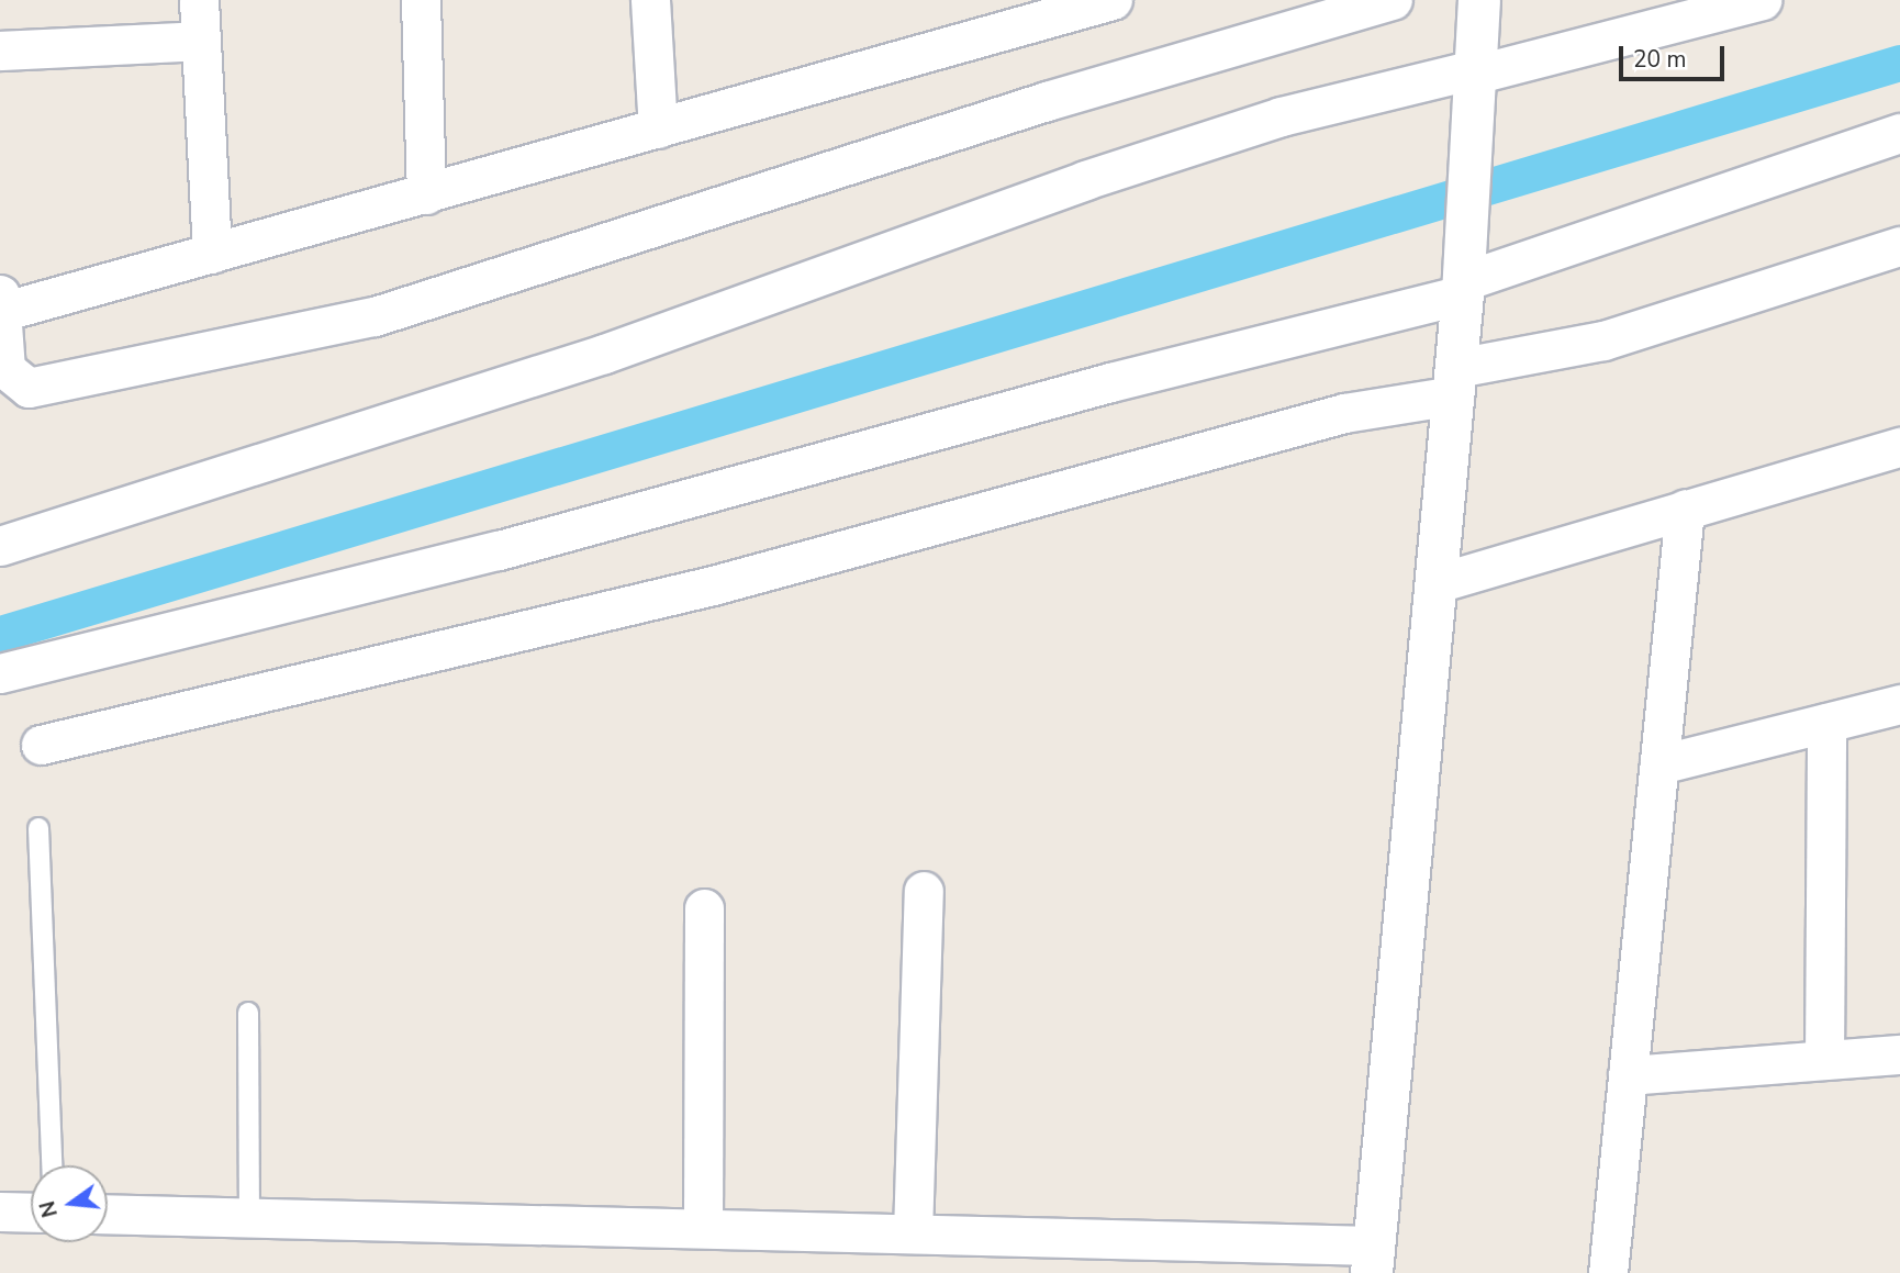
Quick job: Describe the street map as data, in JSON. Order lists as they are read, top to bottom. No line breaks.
{"scale_bar":"20 m","north":"left"}
